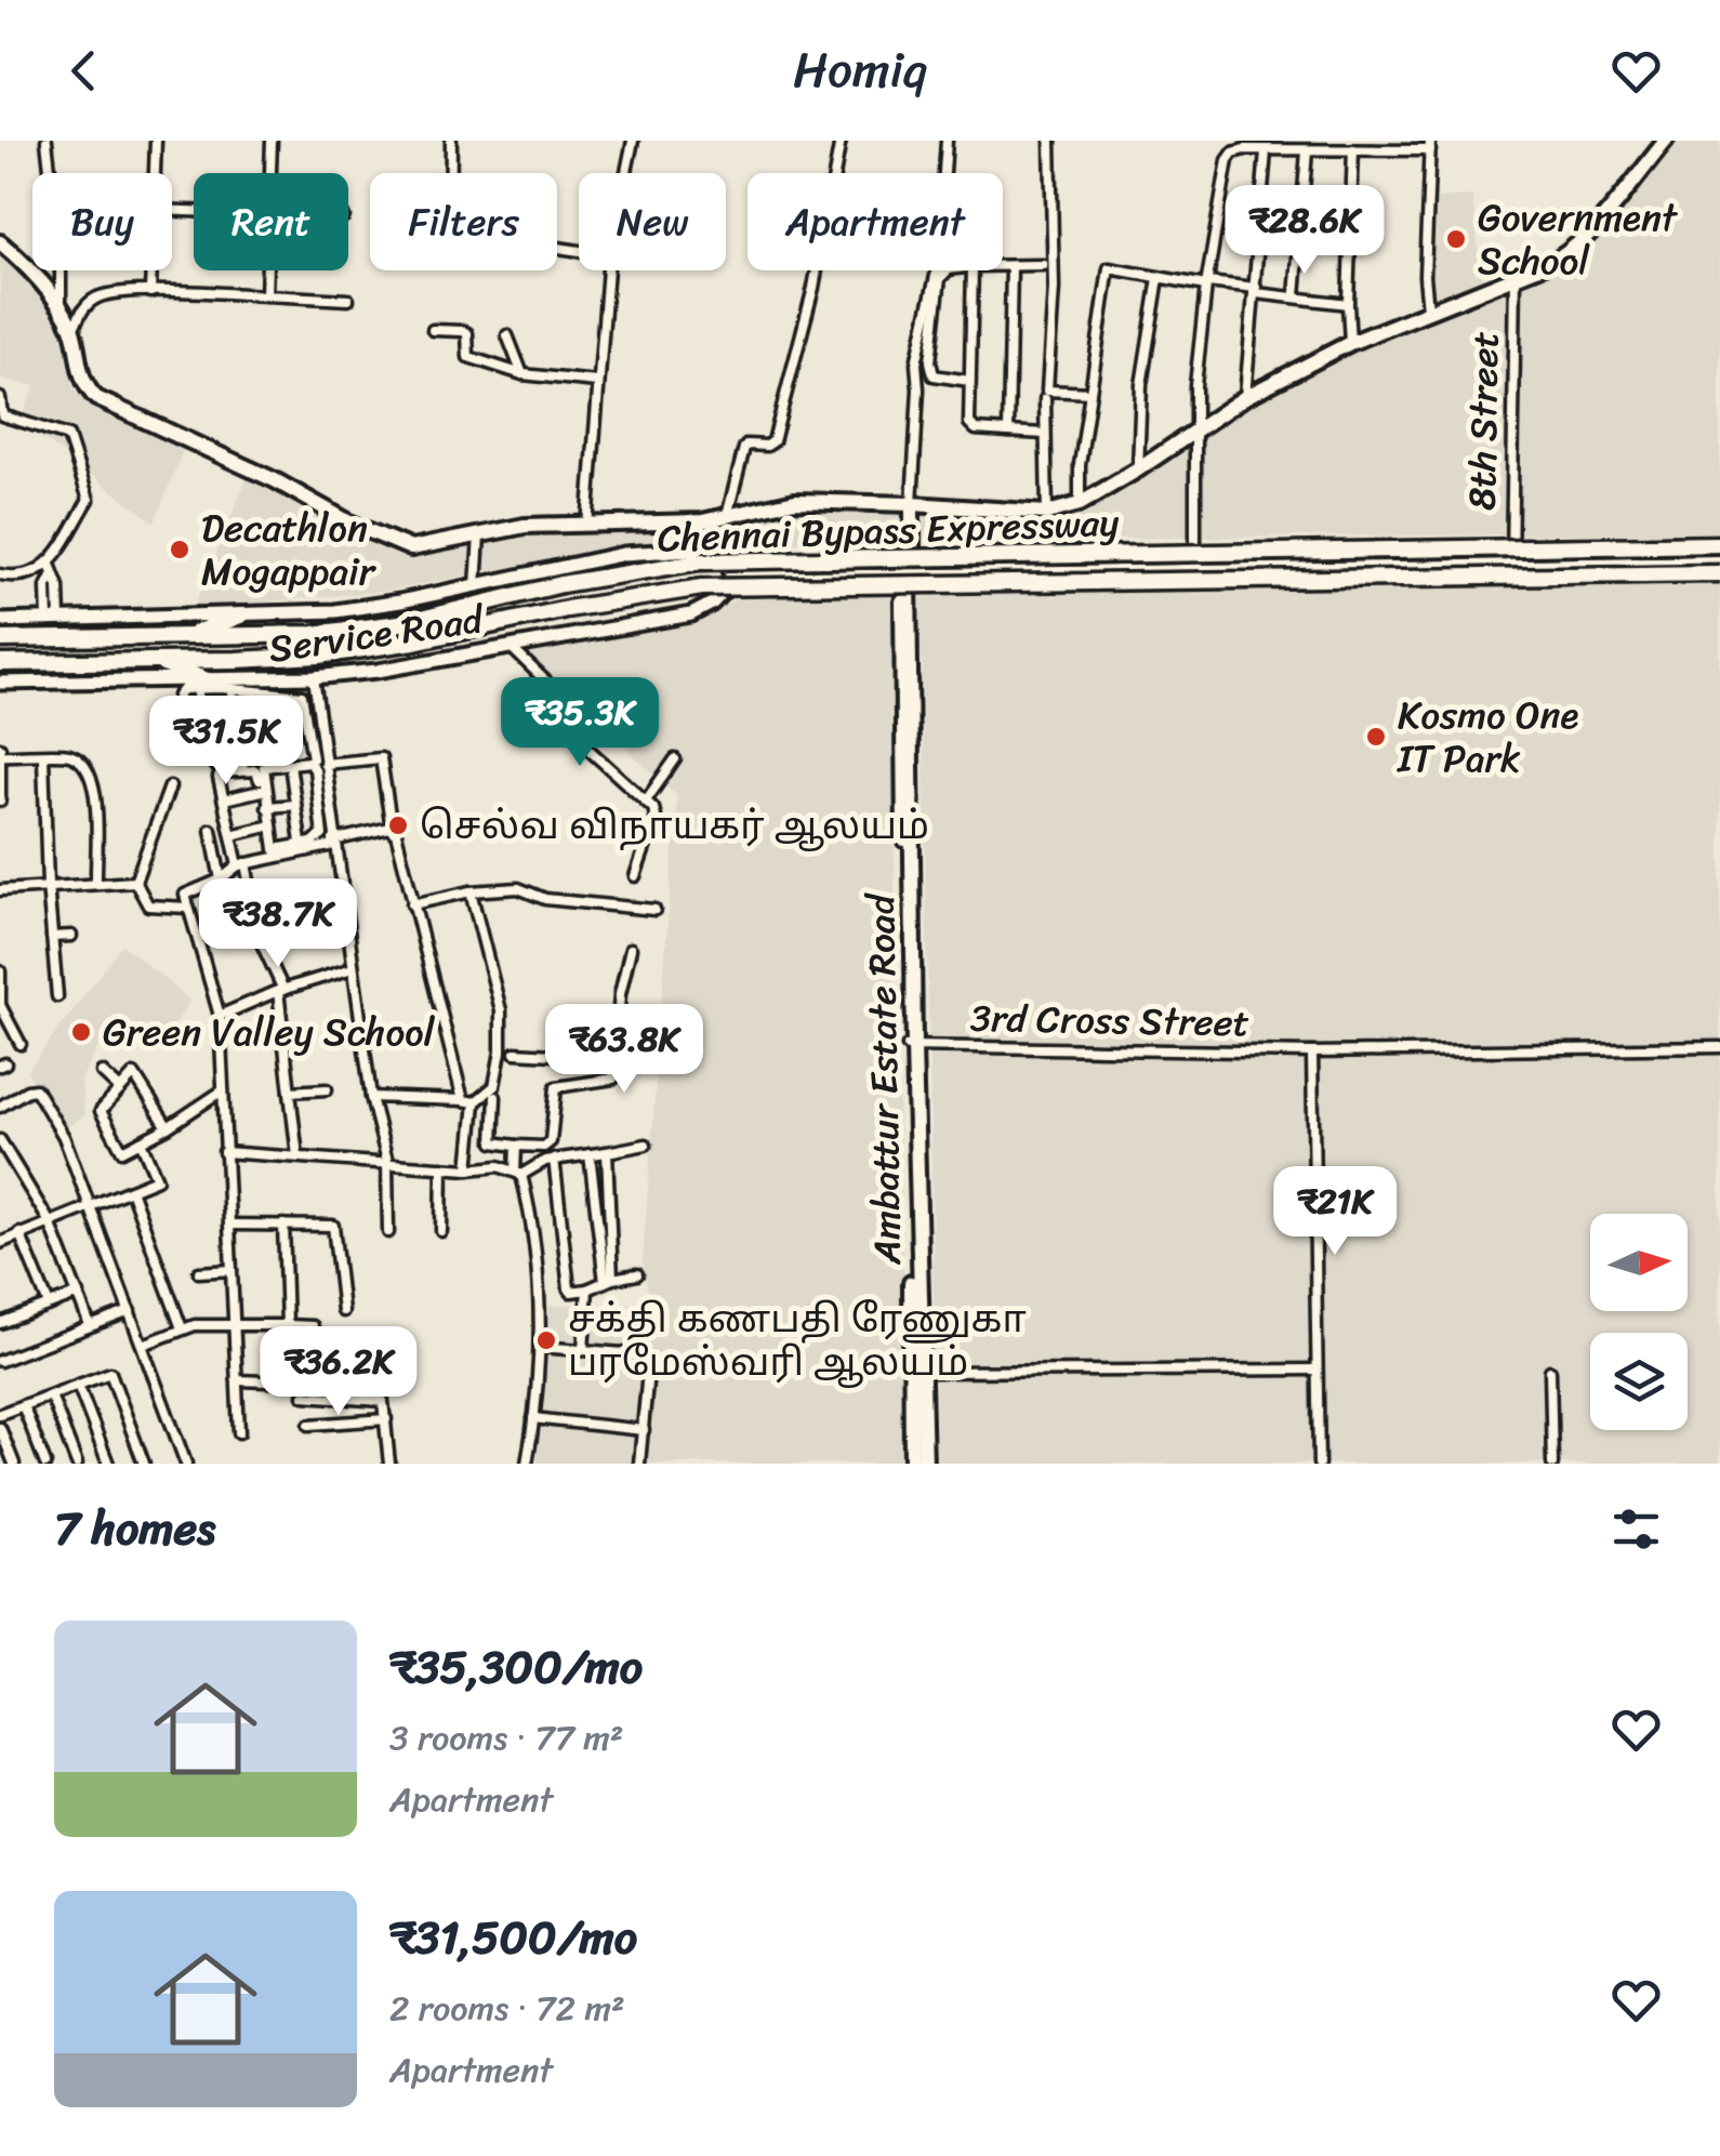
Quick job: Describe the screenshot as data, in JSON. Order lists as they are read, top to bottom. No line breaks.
{"streets":{"highway":["Chennai Bypass Expressway"],"main road":["Ambattur Estate Road"],"street":["8th Street","Service Road","3rd Cross Street"]},"crossings":[["3rd Cross Street","Ambattur Estate Road"]],"places":["Government School","Decathlon Mogappair","Kosmo One IT Park","செல்வ விநாயகர் ஆலயம்","Green Valley School","சக்தி கணபதி ரேணுகா பரமேஸ்வரி ஆலயம்"],"north":"right","page":{"header":"Homiq","chip":["Buy","Rent","Filters","New","Apartment"],"price":["₹28.6K","₹35.3K","₹31.5K","₹38.7K","₹63.8K","₹21K","₹36.2K"],"heading":"7 homes","list":[{"name":"₹35,300/mo","note":"3 rooms · 77 m² · Apartment"},{"name":"₹31,500/mo","note":"2 rooms · 72 m² · Apartment"}]}}
